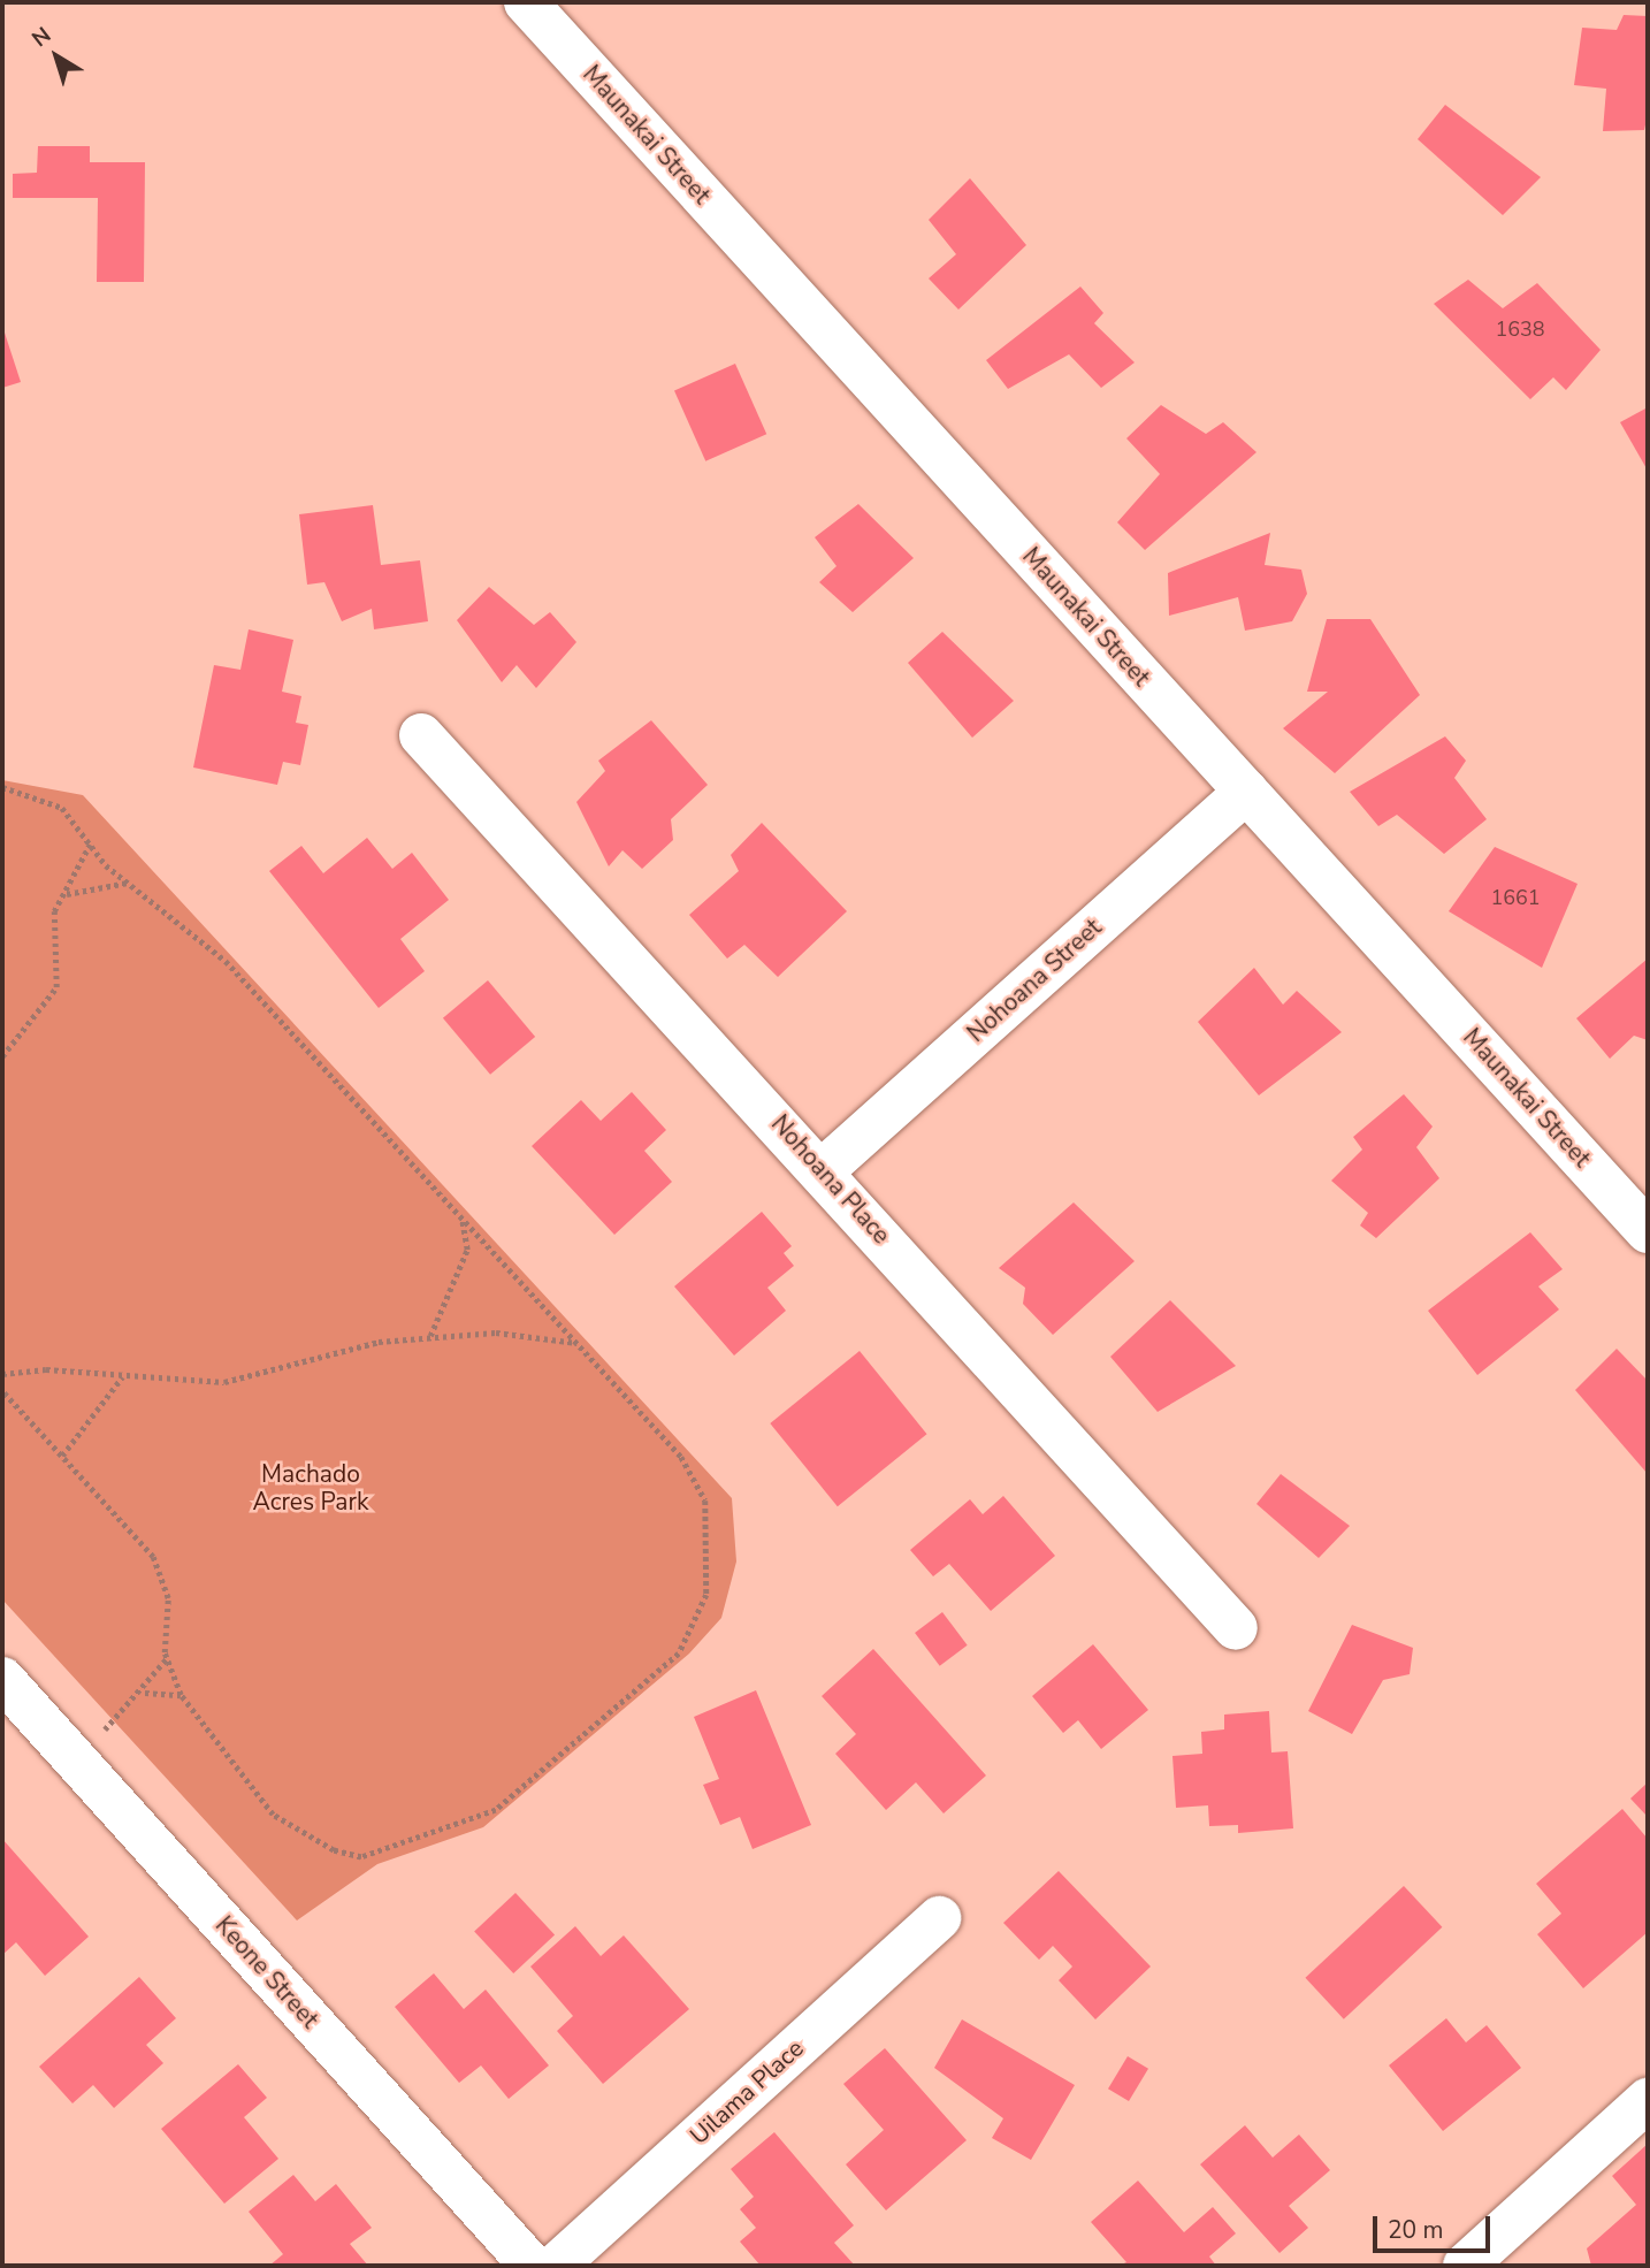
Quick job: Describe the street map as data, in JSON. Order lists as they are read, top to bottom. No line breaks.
{"streets":{"street":["Maunakai Street","Nohoana Street","Nohoana Place","Keone Street","Uilama Place"]},"crossings":[["Maunakai Street","Nohoana Street"],["Nohoana Street","Nohoana Place"]],"parks":["Machado Acres Park"],"house_numbers":["1638","1661"],"scale_bar":"20 m","north":"top left"}
